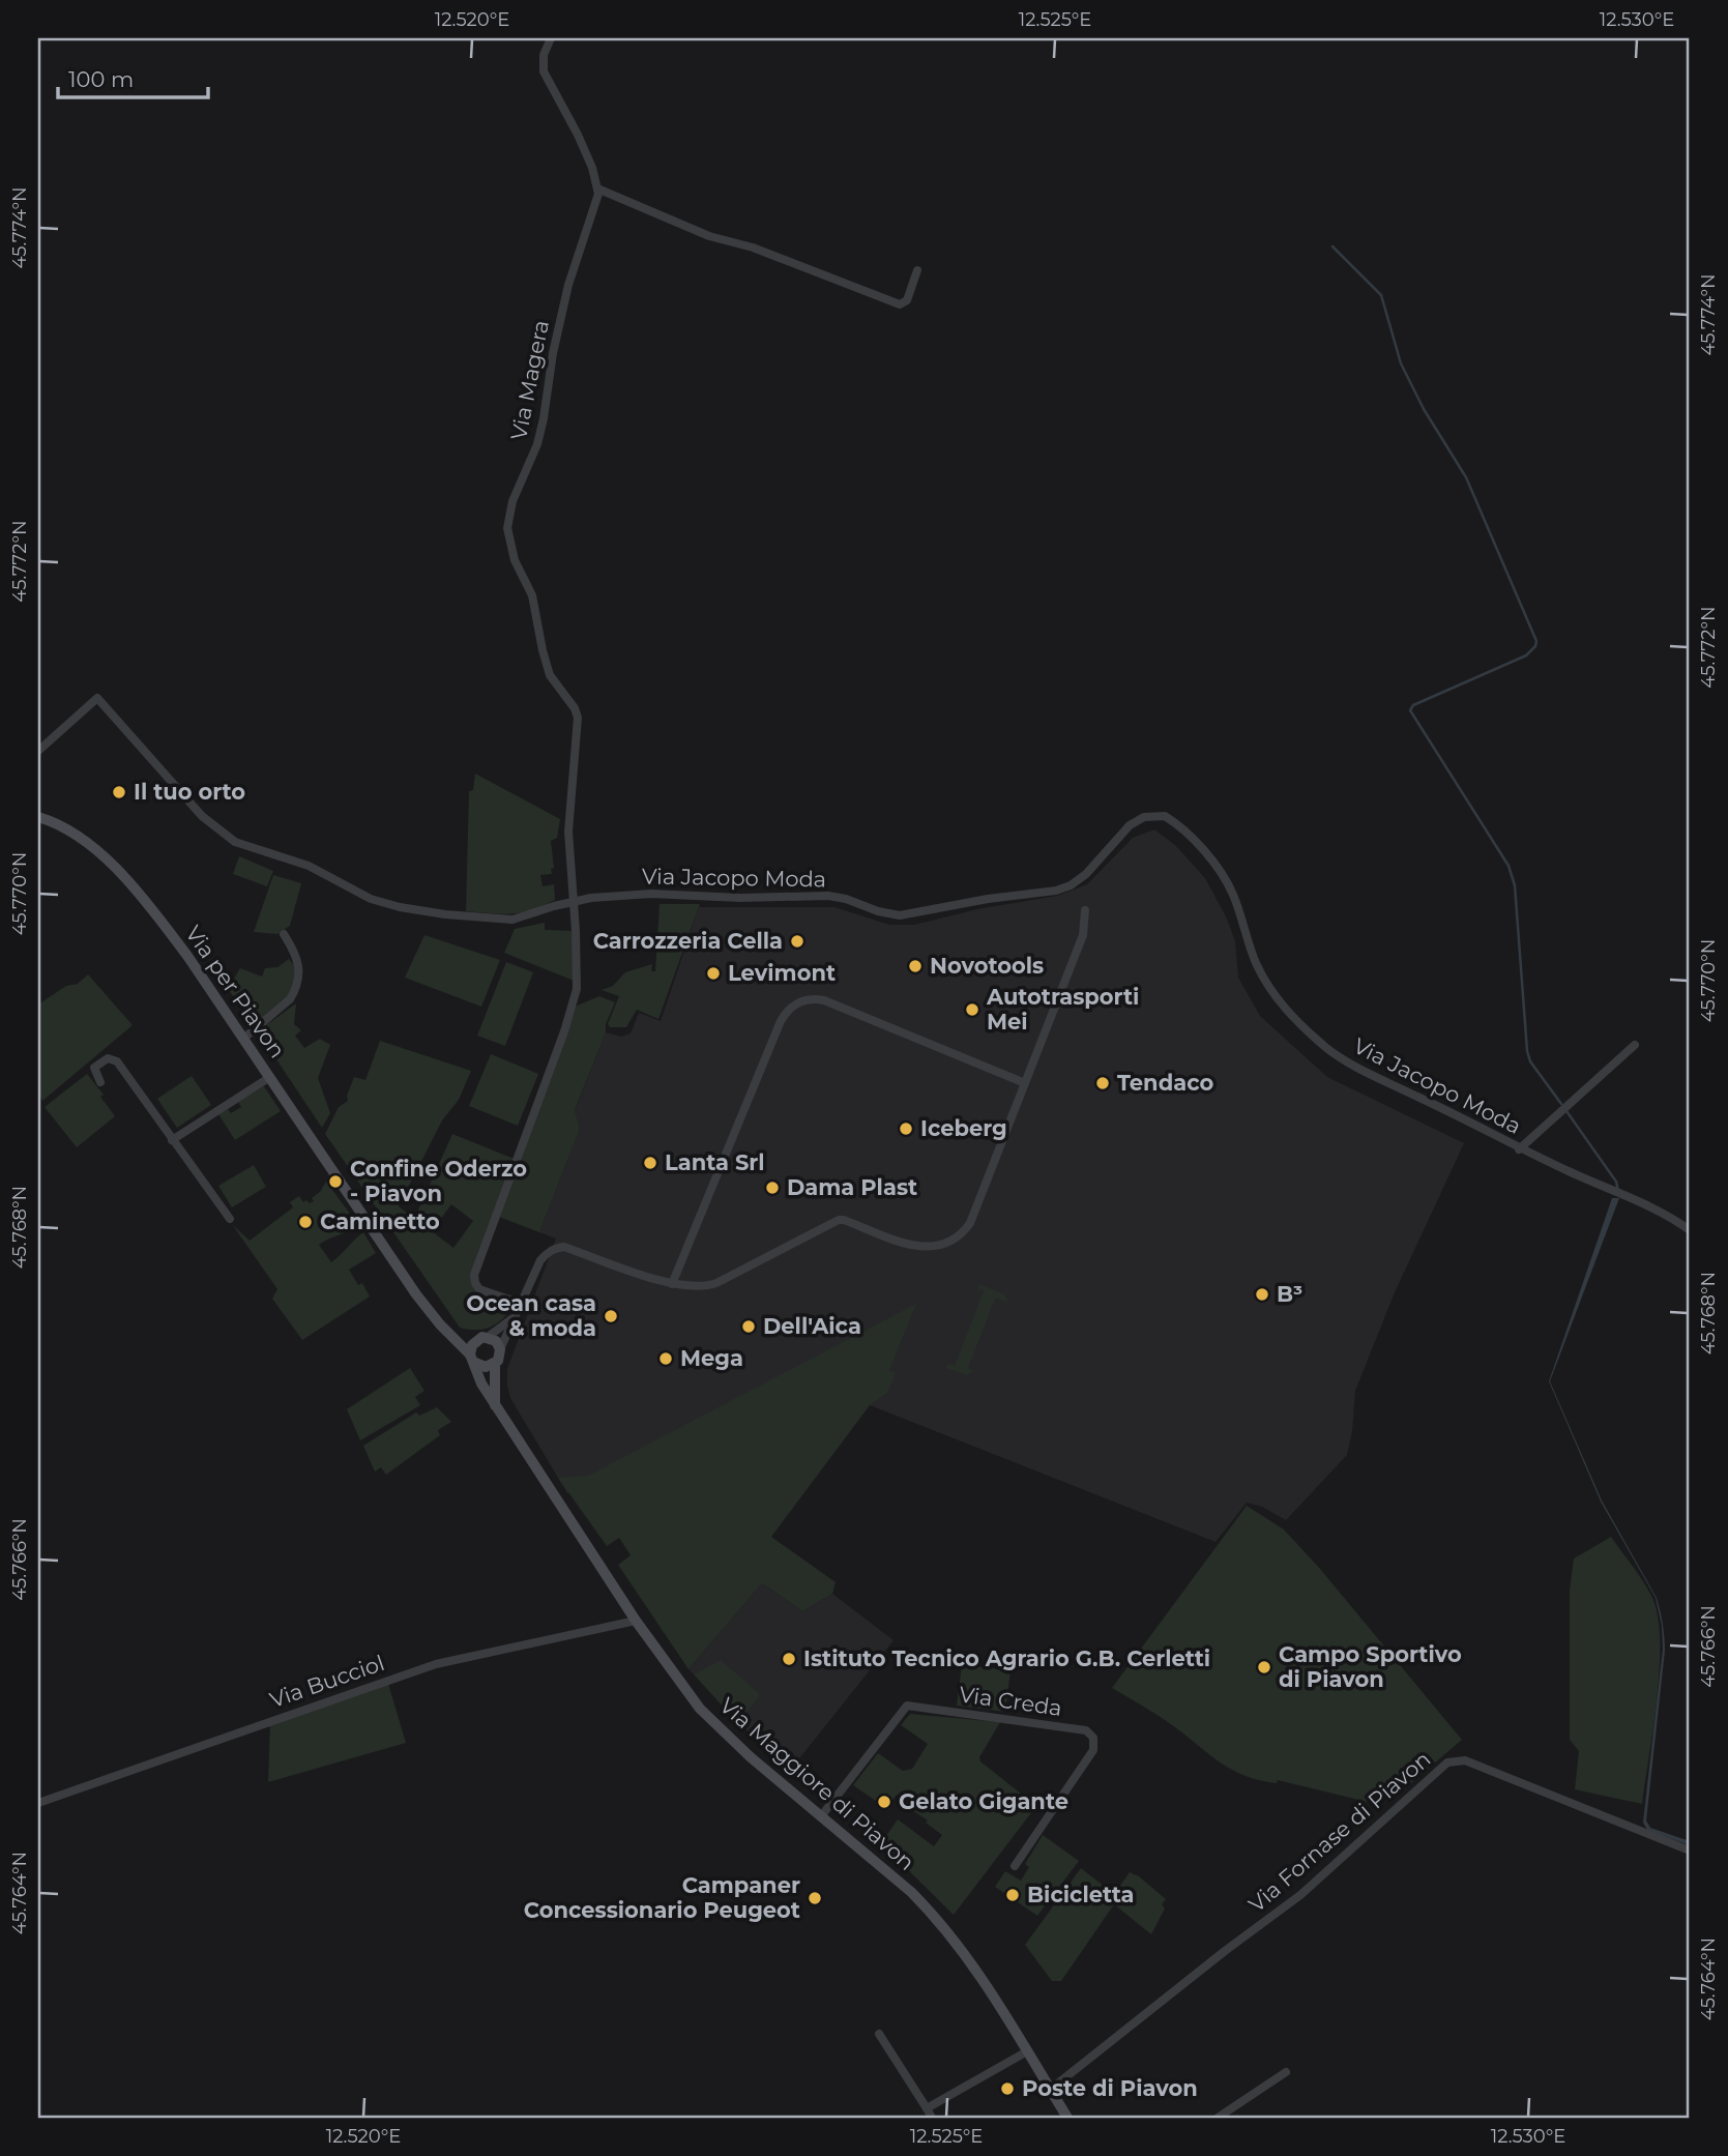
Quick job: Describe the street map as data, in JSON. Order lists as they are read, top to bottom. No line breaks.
{"streets":{"main road":["Via per Piavon","Via Maggiore di Piavon"],"street":["Via Magera","Via Jacopo Moda","Via Bucciol","Via Creda","Via Fornase di Piavon"]},"crossings":[["Via Magera","Via Jacopo Moda"],["Via per Piavon","Via Maggiore di Piavon"],["Via Bucciol","Via Maggiore di Piavon"],["Via Creda","Via Maggiore di Piavon"],["Via Maggiore di Piavon","Via Fornase di Piavon"]],"places":["Il tuo orto","Carrozzeria Cella","Novotools","Levimont","Autotrasporti Mei","Tendaco","Iceberg","Lanta Srl","Confine Oderzo - Piavon","Dama Plast","Caminetto","B³","Ocean casa & moda","Dell'Aica","Mega","Istituto Tecnico Agrario G.B. Cerletti","Campo Sportivo di Piavon","Gelato Gigante","Bicicletta","Campaner Concessionario Peugeot","Poste di Piavon"],"scale_bar":"100 m","coordinates":["12.520°E","12.525°E","12.530°E","45.774°N","45.772°N","45.770°N","45.768°N","45.766°N","45.764°N"]}
